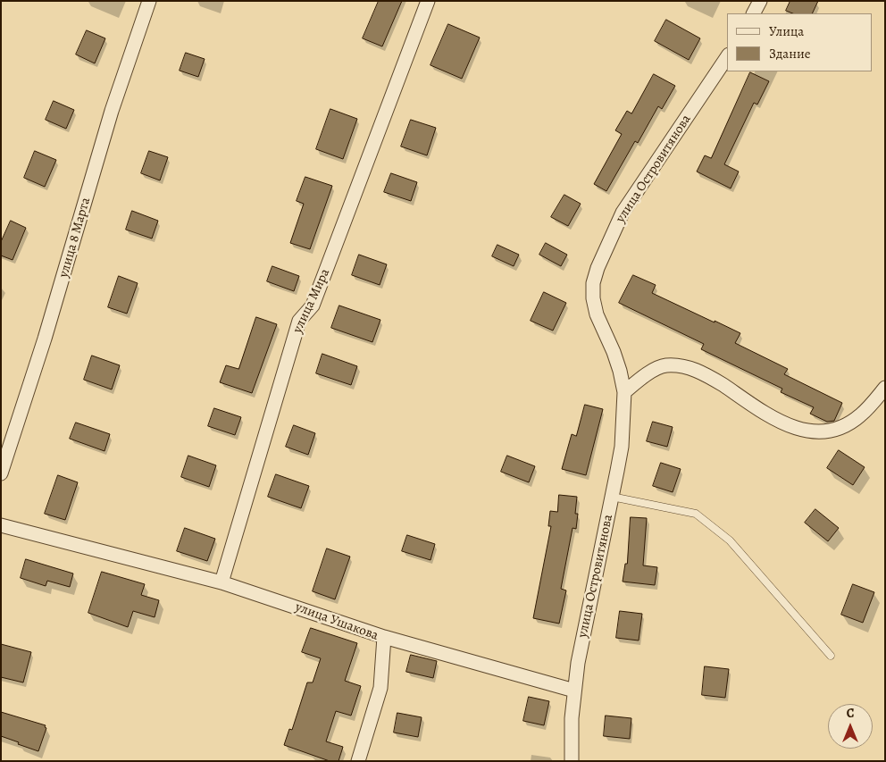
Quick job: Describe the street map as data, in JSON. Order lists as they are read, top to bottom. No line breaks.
{"streets":{"street":["улица Островитянова","улица 8 Марта","улица Мира","улица Ушакова"]},"crossings":[["улица Мира","улица Ушакова"]],"legend":["Улица","Здание"],"north":"top"}
